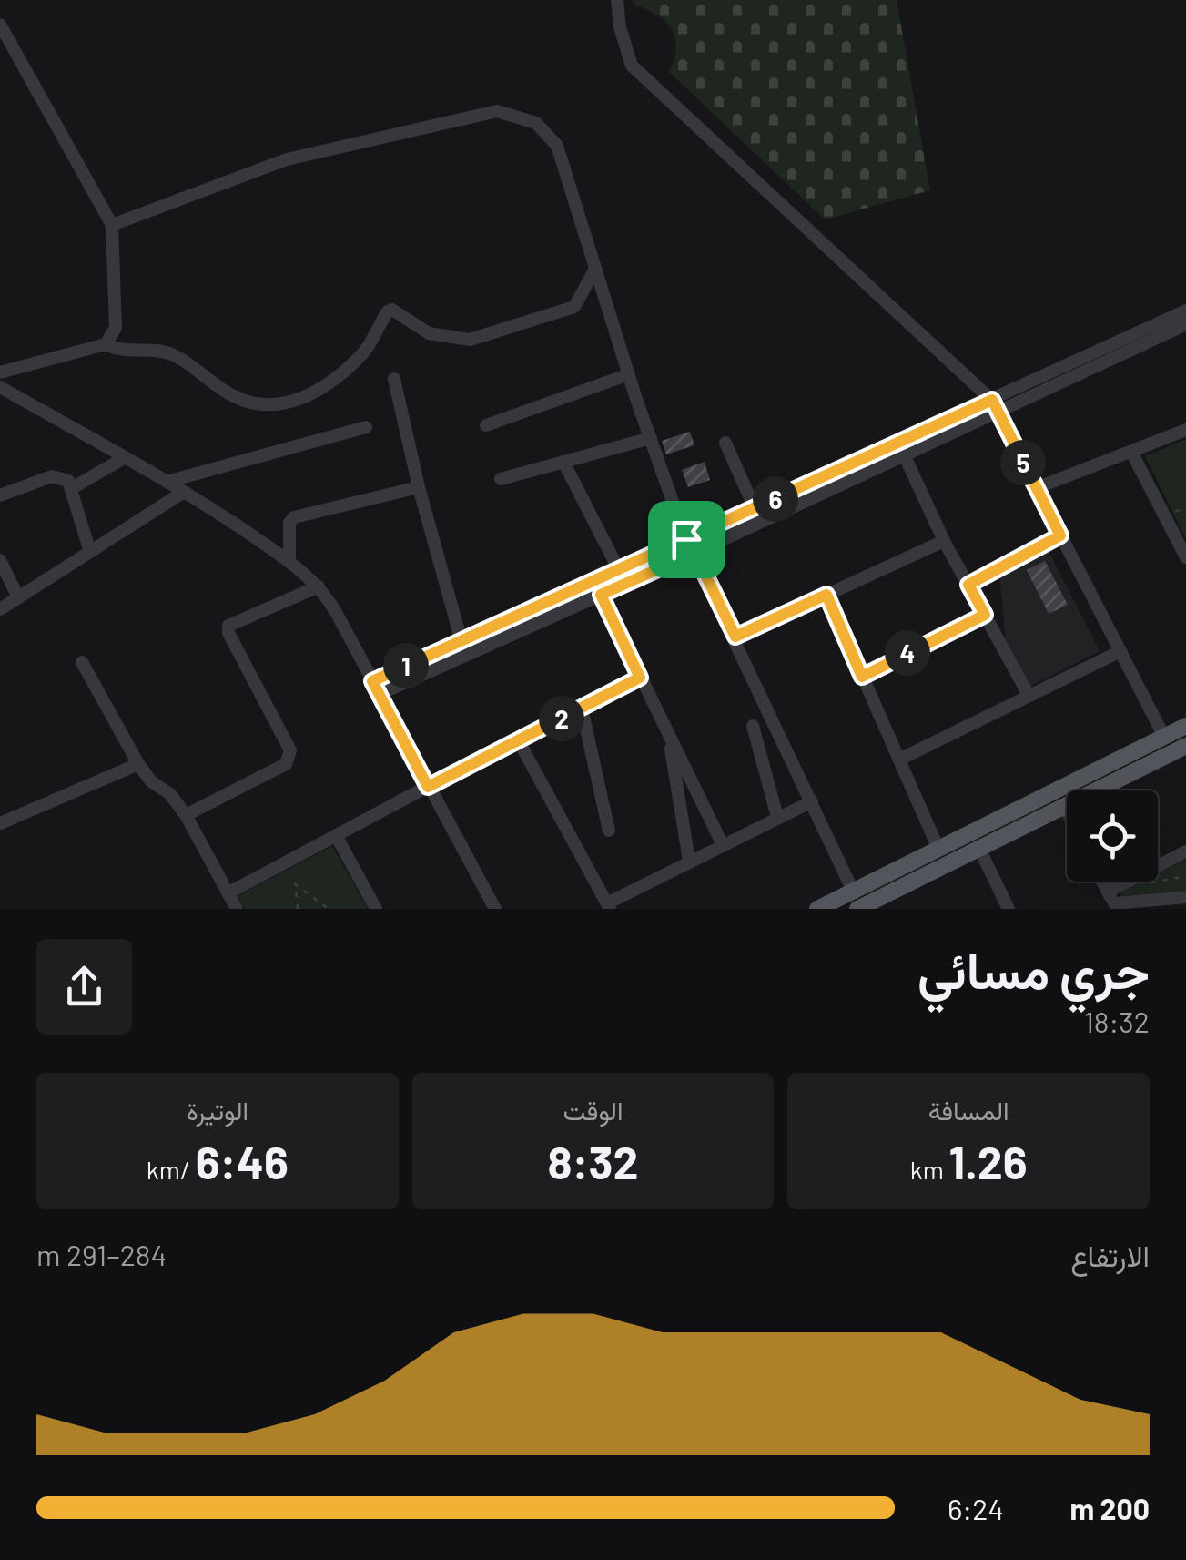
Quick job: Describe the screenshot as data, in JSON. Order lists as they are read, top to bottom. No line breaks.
{"page":{"pins":["5","6","4","1","2"],"heading":["جري مسائي","18:32"],"stats":[["المسافة","1.26 km"],["الوقت","8:32"],["الوتيرة","6:46 /km"]],"chart":["الارتفاع","284–291 m"],"list":[{"name":"200 m","note":"6:24"}]}}
